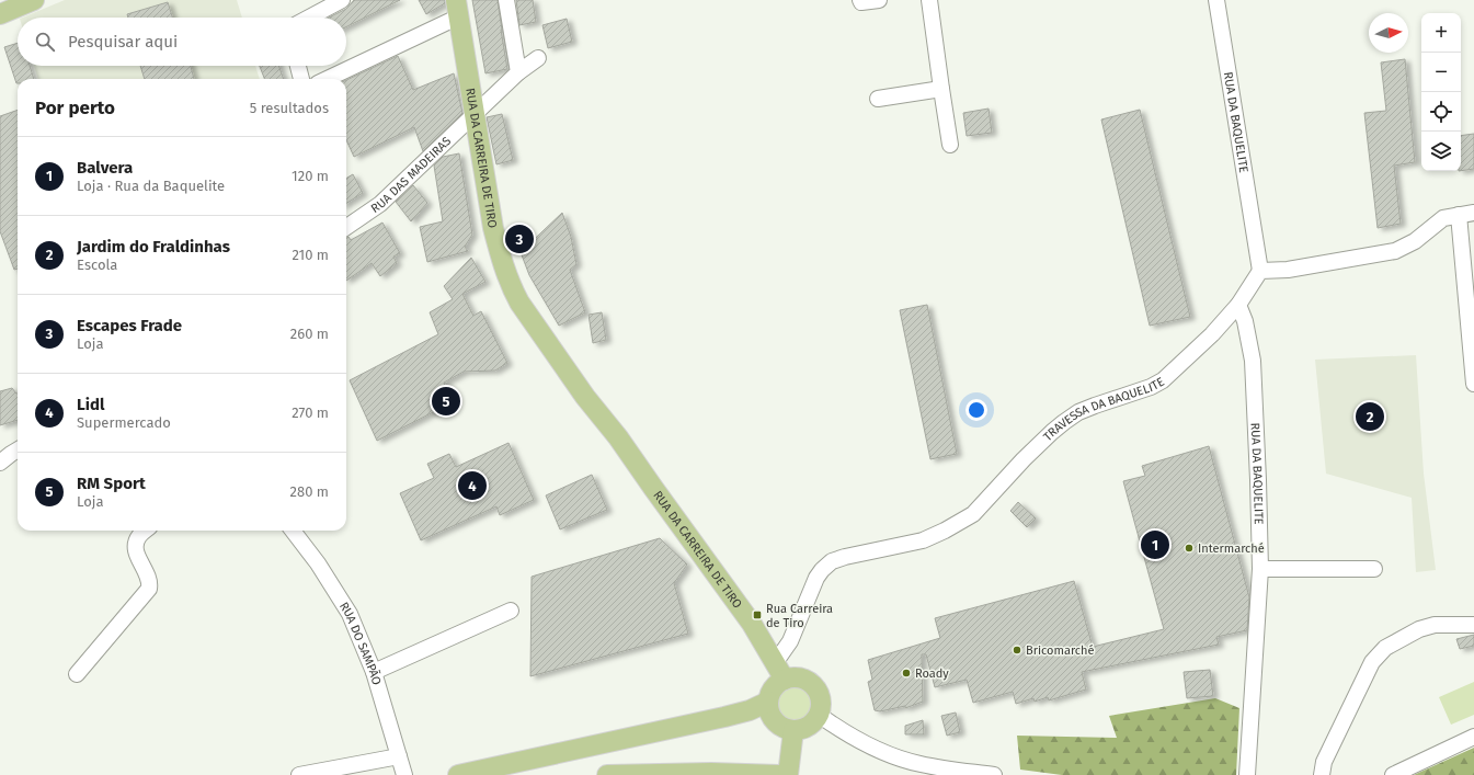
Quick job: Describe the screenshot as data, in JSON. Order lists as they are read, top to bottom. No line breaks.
{"streets":{"main road":["RUA DA CARREIRA DE TIRO"],"street":["RUA DA BAQUELITE","RUA DAS MADEIRAS","TRAVESSA DA BAQUELITE","RUA DO SAMPÃO"]},"crossings":[["RUA DA BAQUELITE","TRAVESSA DA BAQUELITE"],["RUA DA CARREIRA DE TIRO","RUA DAS MADEIRAS"],["RUA DA CARREIRA DE TIRO","TRAVESSA DA BAQUELITE"]],"places":{"other":["Intermarché","Bricomarché","Roady"],"transit":["Rua Carreira de Tiro"]},"north":"right","page":{"map_buttons":["+","−"],"search":"Pesquisar aqui","heading":["Por perto","5 resultados"],"list":[{"mark":"1","name":"Balvera","note":"Loja · Rua da Baquelite","value":"120 m"},{"mark":"2","name":"Jardim do Fraldinhas","note":"Escola","value":"210 m"},{"mark":"3","name":"Escapes Frade","note":"Loja","value":"260 m"},{"mark":"4","name":"Lidl","note":"Supermercado","value":"270 m"},{"mark":"5","name":"RM Sport","note":"Loja","value":"280 m"}],"pins":["3","5","2","4","1"]}}
